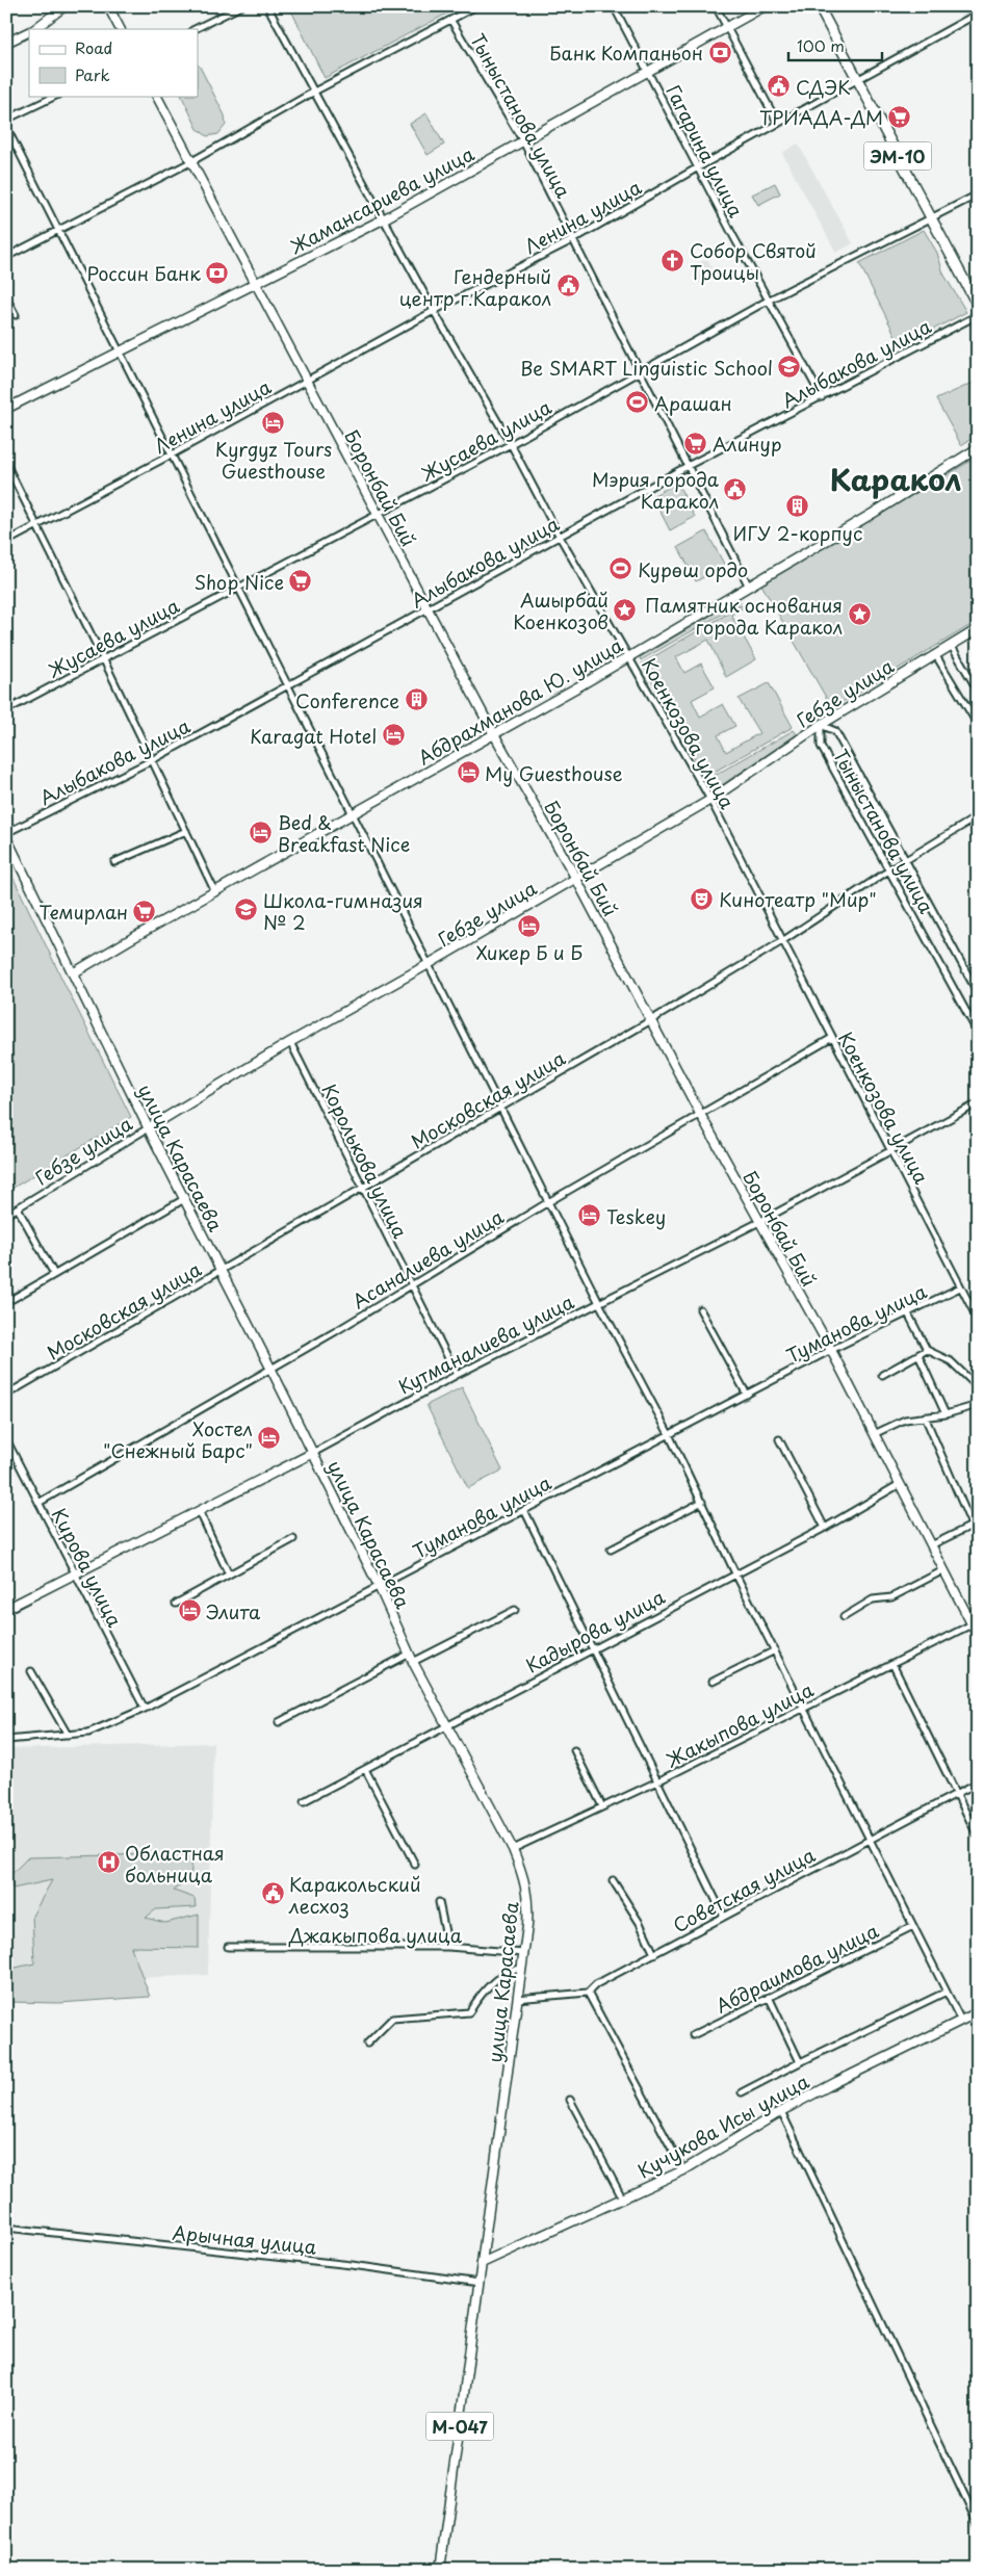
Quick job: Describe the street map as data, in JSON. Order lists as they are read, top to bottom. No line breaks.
{"streets":{"highway":["ЭМ-10"],"main road":["Жамансариева улица","Боронбай Бий","Гебзе улица","Абдрахманова Ю. улица","улица Карасаева","Кутманалиева улица","Кучукова Исы улица","М-047"],"street":["Тыныстанова улица","Гагарина улица","Ленина улица","Алыбакова улица","Жусаева улица","Коенкозова улица","Московская улица","Королькова улица","Асаналиева улица","Туманова улица","Кирова улица","Кадырова улица","Жакыпова улица","Советская улица","Джакыпова улица","Абдраимова улица","Арычная улица"]},"crossings":[["Тыныстанова улица","Жамансариева улица"],["Тыныстанова улица","Ленина улица"],["Тыныстанова улица","Алыбакова улица"],["Тыныстанова улица","Жусаева улица"],["Тыныстанова улица","Гебзе улица"],["Тыныстанова улица","Абдрахманова Ю. улица"],["Тыныстанова улица","Московская улица"],["Гагарина улица","Жамансариева улица"],["Гагарина улица","Ленина улица"],["Гагарина улица","Алыбакова улица"],["Гагарина улица","Жусаева улица"],["ЭМ-10","Ленина улица"],["ЭМ-10","Жусаева улица"],["Жамансариева улица","Боронбай Бий"],["Жамансариева улица","Коенкозова улица"],["Ленина улица","Боронбай Бий"],["Ленина улица","Коенкозова улица"],["Алыбакова улица","Боронбай Бий"],["Алыбакова улица","Коенкозова улица"],["Жусаева улица","Боронбай Бий"],["Жусаева улица","Коенкозова улица"],["Боронбай Бий","Гебзе улица"],["Боронбай Бий","Абдрахманова Ю. улица"],["Боронбай Бий","Московская улица"],["Боронбай Бий","Асаналиева улица"],["Боронбай Бий","Туманова улица"],["Боронбай Бий","Кутманалиева улица"],["Боронбай Бий","Кадырова улица"],["Боронбай Бий","Жакыпова улица"],["Гебзе улица","Коенкозова улица"],["Гебзе улица","улица Карасаева"],["Гебзе улица","Королькова улица"],["Абдрахманова Ю. улица","Коенкозова улица"],["Абдрахманова Ю. улица","улица Карасаева"],["Коенкозова улица","Московская улица"],["Коенкозова улица","Асаналиева улица"],["Коенкозова улица","Туманова улица"],["Коенкозова улица","Кутманалиева улица"],["Московская улица","улица Карасаева"],["Московская улица","Королькова улица"],["улица Карасаева","Асаналиева улица"],["улица Карасаева","Туманова улица"],["улица Карасаева","Кутманалиева улица"],["улица Карасаева","Кадырова улица"],["улица Карасаева","Жакыпова улица"],["улица Карасаева","Советская улица"],["улица Карасаева","Джакыпова улица"],["улица Карасаева","Кучукова Исы улица"],["улица Карасаева","Арычная улица"],["улица Карасаева","М-047"],["Королькова улица","Асаналиева улица"],["Королькова улица","Кутманалиева улица"],["Асаналиева улица","Кирова улица"],["Туманова улица","Кирова улица"],["Кутманалиева улица","Кирова улица"],["Арычная улица","М-047"]],"districts":["Каракол"],"places":{"bank":["Банк Компаньон","Россин Банк"],"public building":["СДЭК","Гендерный центр г.Каракол","Мэрия города Каракол","Каракольский лесхоз"],"supermarket":["ТРИАДА-ДМ","Алинур","Shop Nice","Темирлан"],"church":["Собор Святой Троицы"],"school or university":["Be SMART Linguistic School","Школа-гимназия № 2"],"sports":["Арашан","Курөш ордо"],"hotel":["Kyrgyz Tours Guesthouse","Karagat Hotel","My Guesthouse","Bed & Breakfast Nice","Хикер Б и Б","Teskey","Хостел \"Снежный Барс\"","Элита"],"building":["ИГУ 2-корпус","Conference"],"place":["Ашырбай Коенкозов","Памятник основания города Каракол"],"theatre":["Кинотеатр \"Мир\""],"hospital":["Областная больница"]},"legend":["Road","Park"],"scale_bar":"100 m"}
